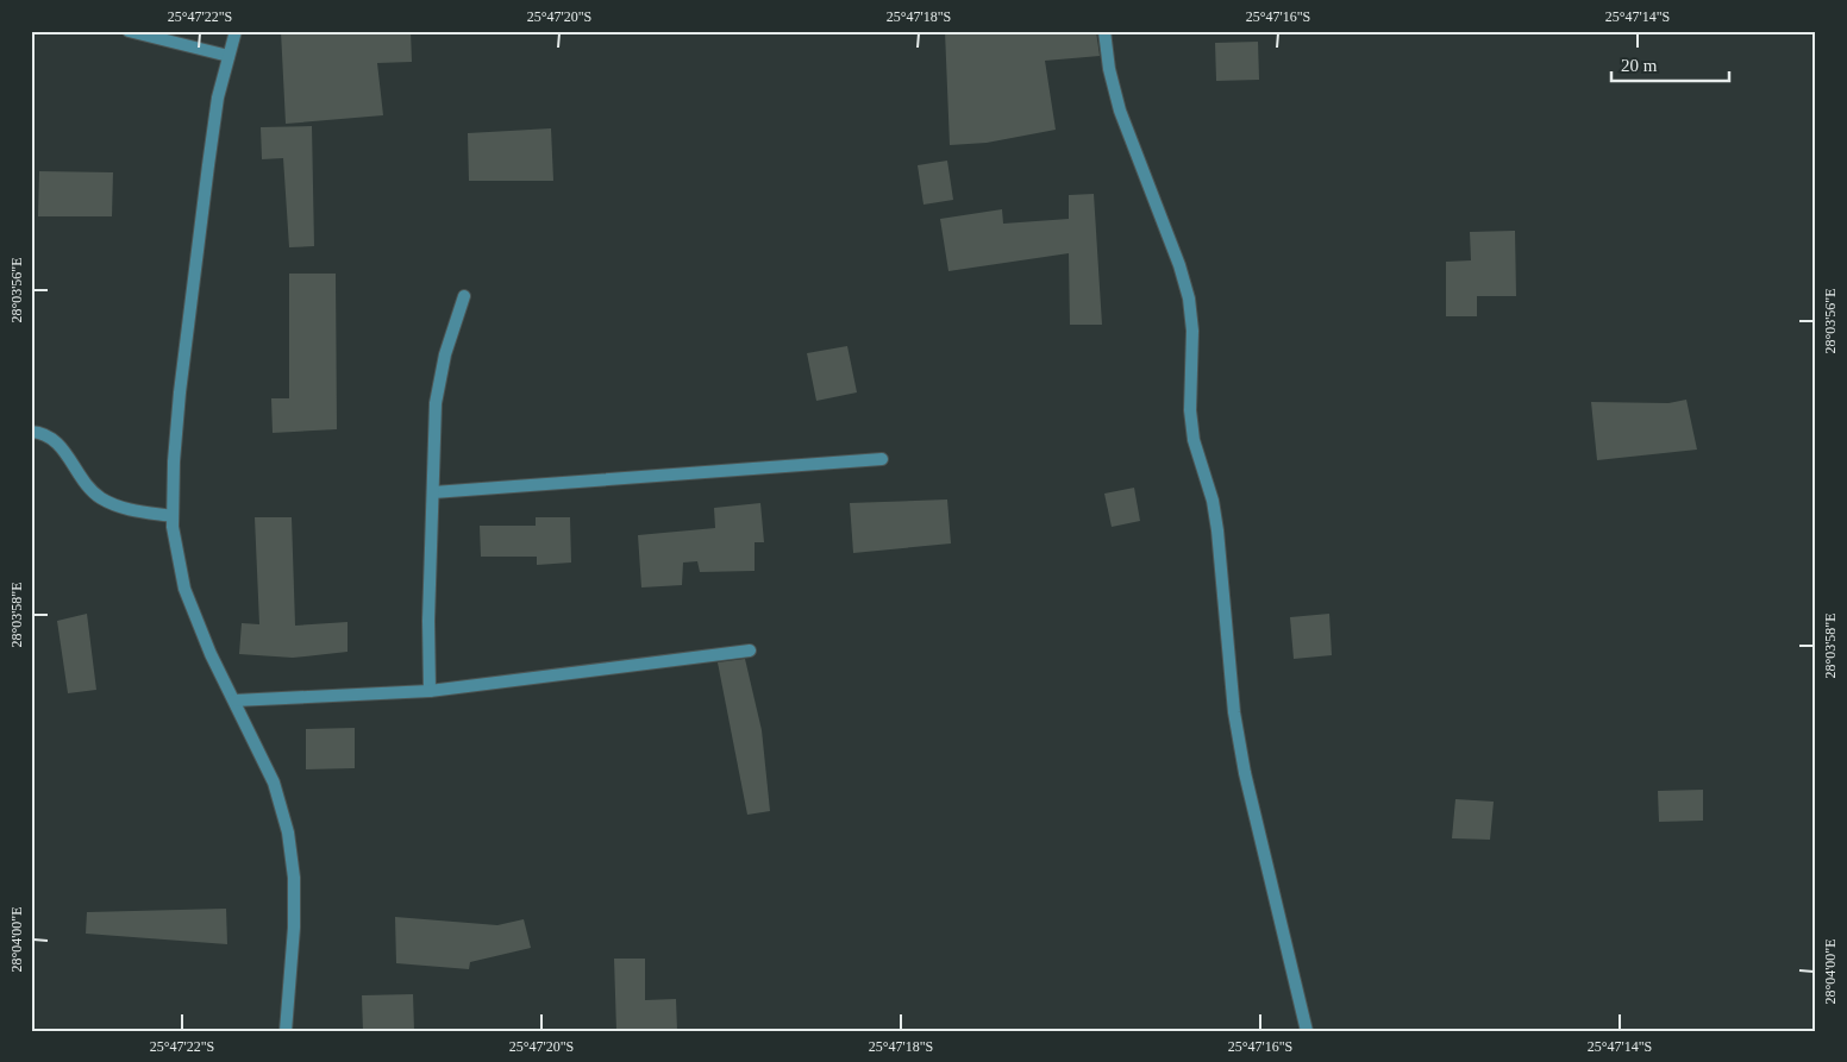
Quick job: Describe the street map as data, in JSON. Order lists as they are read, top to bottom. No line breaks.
{"scale_bar":"20 m","coordinates":["25°47'22\"S","25°47'20\"S","25°47'18\"S","25°47'16\"S","25°47'14\"S","28°03'56\"E","28°03'58\"E","28°04'00\"E"]}
